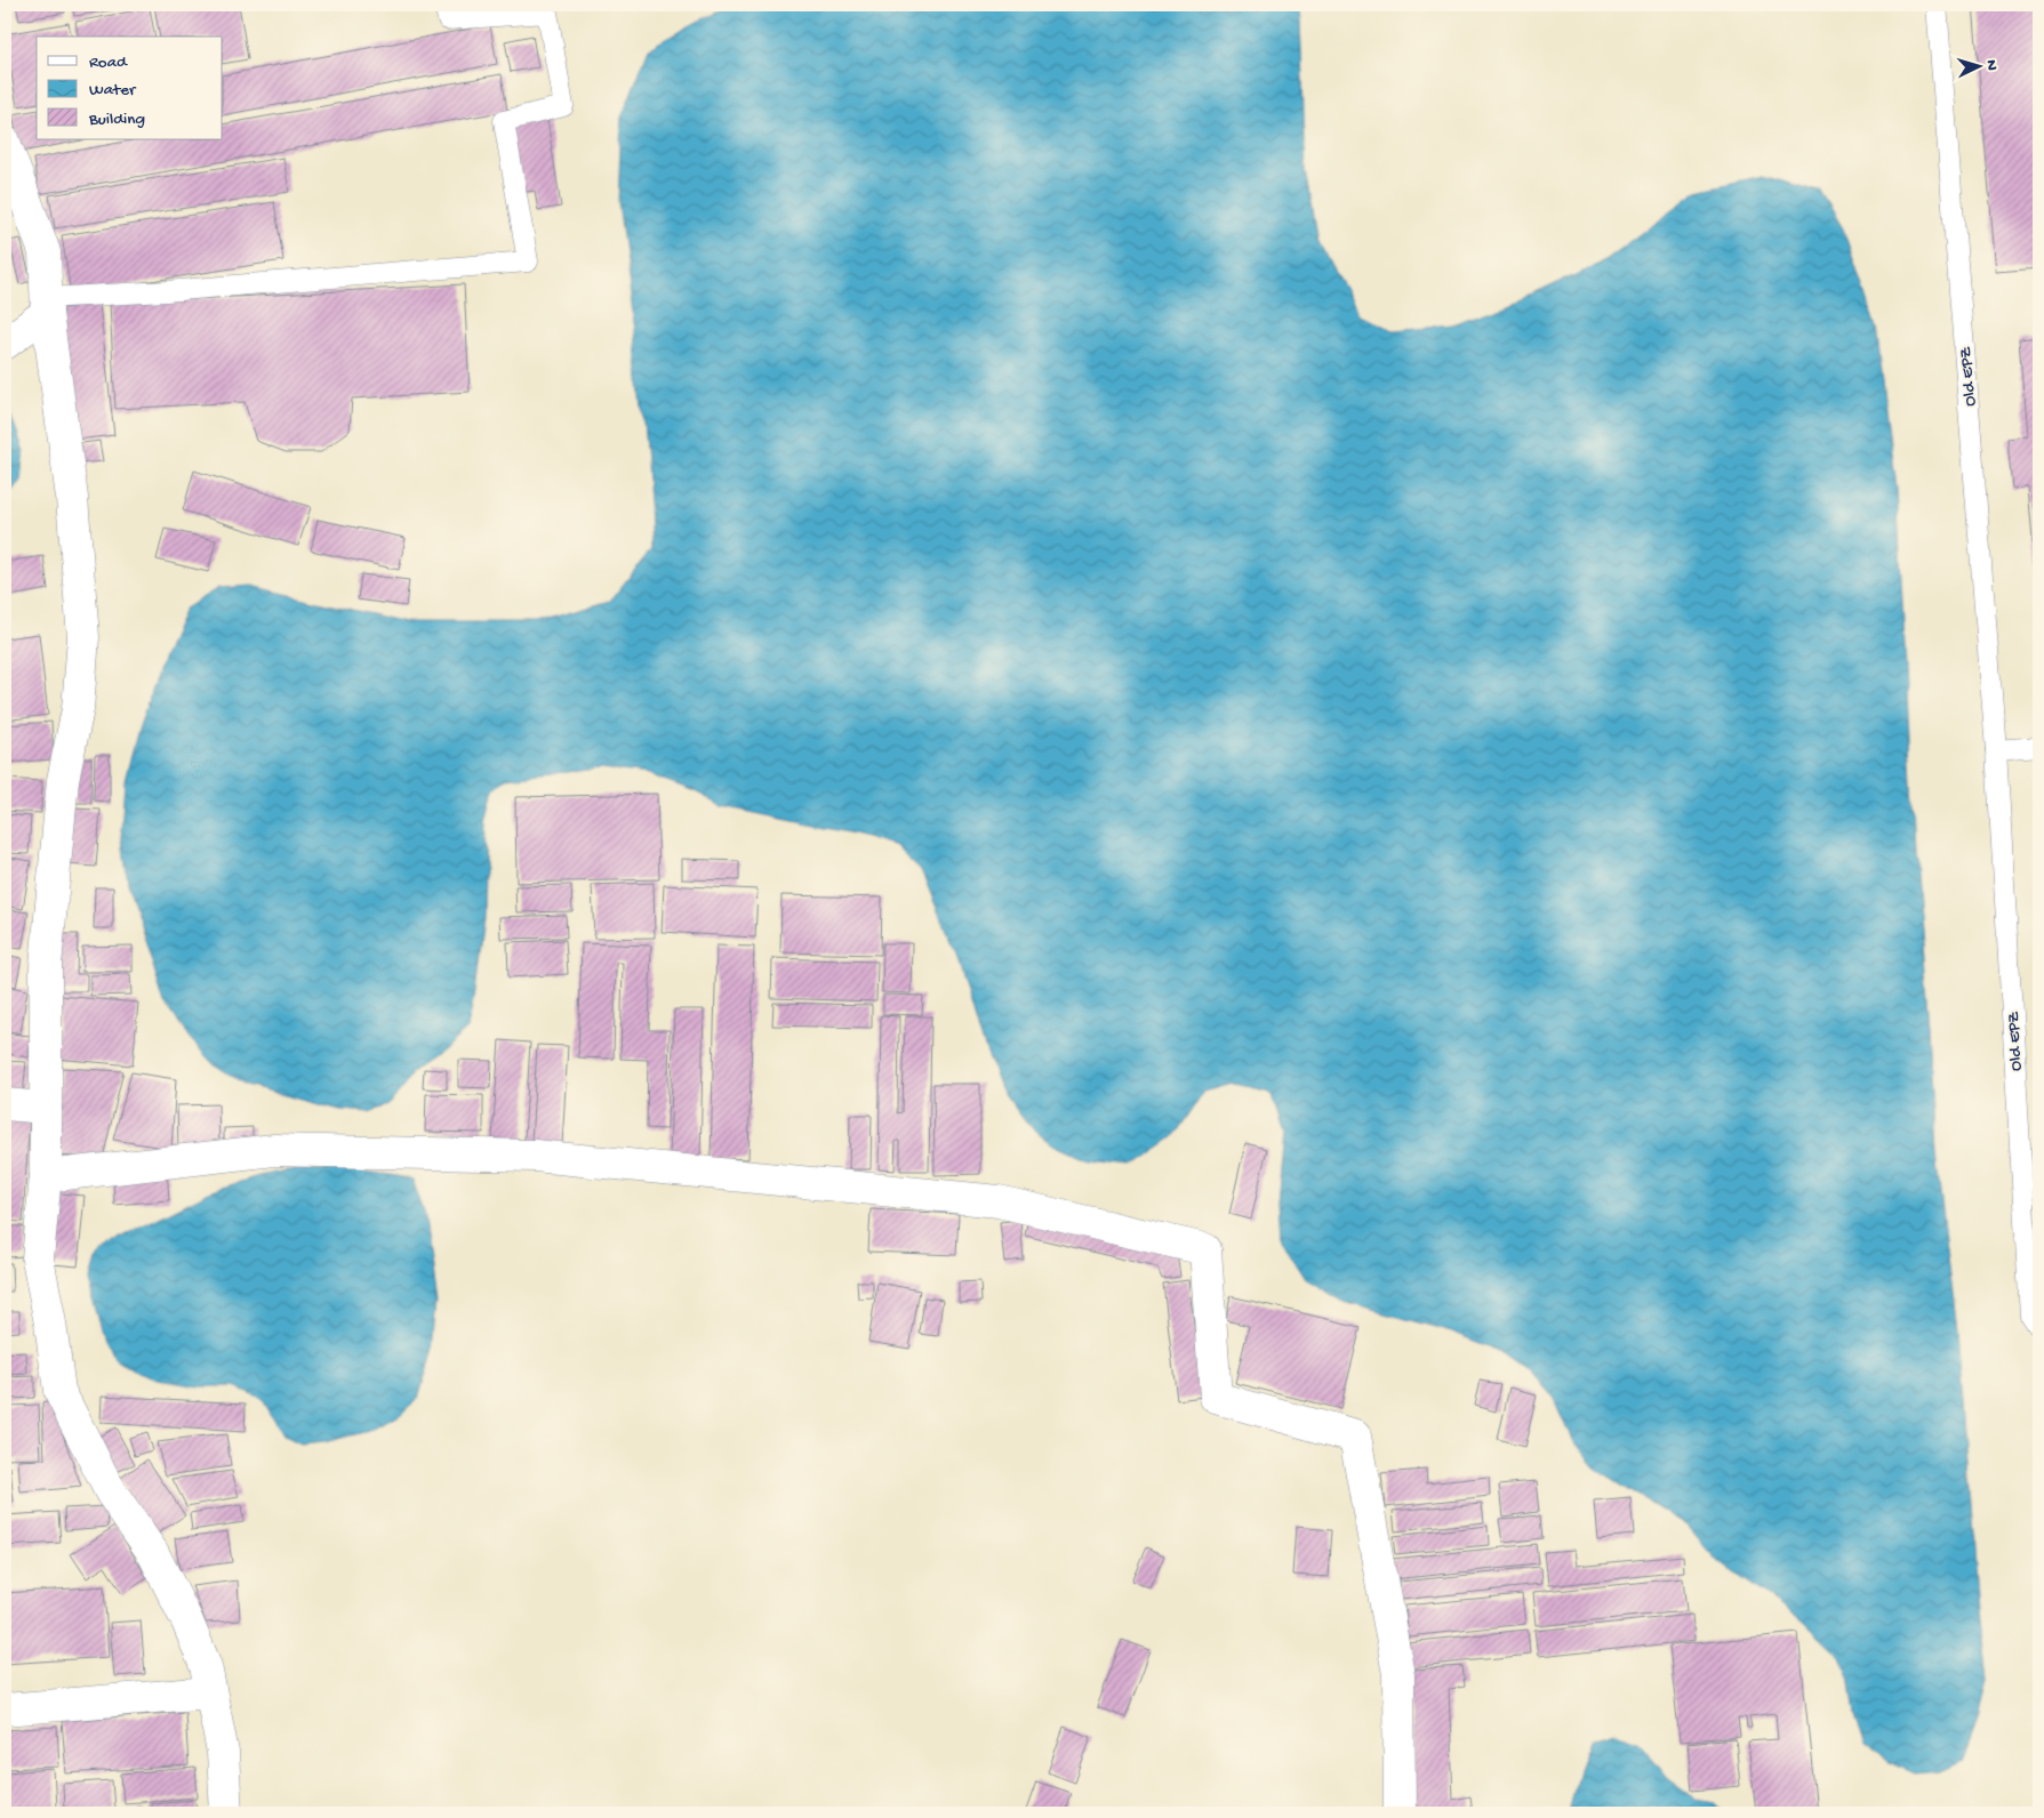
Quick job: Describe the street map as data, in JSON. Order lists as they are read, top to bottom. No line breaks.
{"streets":{"lane":["Old EPZ"]},"legend":["Road","Water","Building"],"north":"right"}
